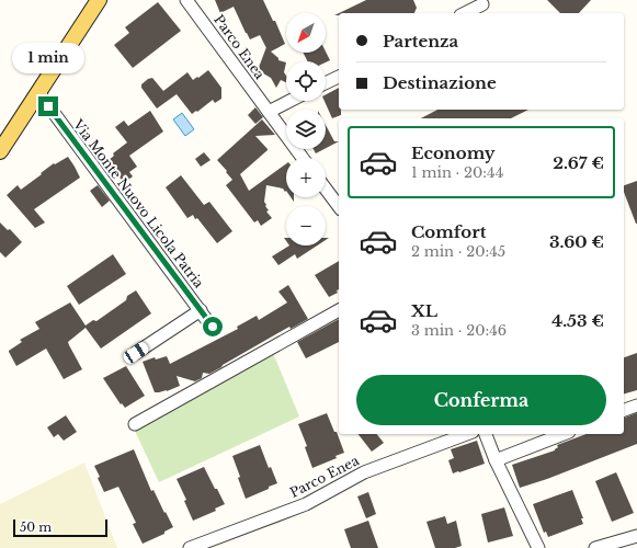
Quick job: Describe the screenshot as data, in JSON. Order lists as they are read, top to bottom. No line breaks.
{"streets":{"street":["Parco Enea","Via Monte Nuovo Licola Patria"]},"scale_bar":"50 m","north":"bottom left","page":{"map_buttons":["+","−"],"banner":["Partenza","Destinazione"],"bubble":"1 min","list":[{"name":"Economy","note":"1 min · 20:44","value":"2.67 €"},{"name":"Comfort","note":"2 min · 20:45","value":"3.60 €"},{"name":"XL","note":"3 min · 20:46","value":"4.53 €"}],"buttons":"Conferma","scale":"50 m"}}
